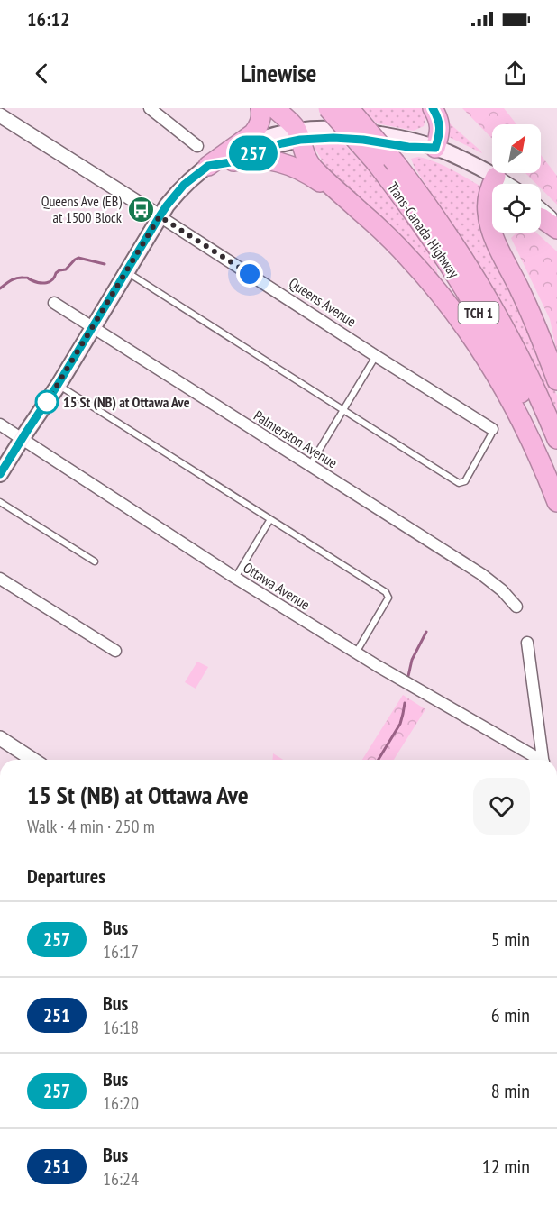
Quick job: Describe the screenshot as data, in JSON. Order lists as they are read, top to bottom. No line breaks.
{"streets":{"highway":["Trans-Canada Highway","TCH 1"],"street":["Queens Avenue","Palmerston Avenue","Ottawa Avenue"]},"places":{"bus stop":["Queens Ave (EB) at 1500 Block"],"other":["15 St (NB) at Ottawa Ave"]},"lines":["bus line 257"],"north":"top right","page":{"status":"16:12","header":"Linewise","on_map":"257","heading":[["15 St (NB) at Ottawa Ave","Walk · 4 min · 250 m"],"Departures"],"list":[{"mark":"257","name":"Bus","note":"16:17","value":"5 min"},{"mark":"251","name":"Bus","note":"16:18","value":"6 min"},{"mark":"257","name":"Bus","note":"16:20","value":"8 min"},{"mark":"251","name":"Bus","note":"16:24","value":"12 min"}]}}
